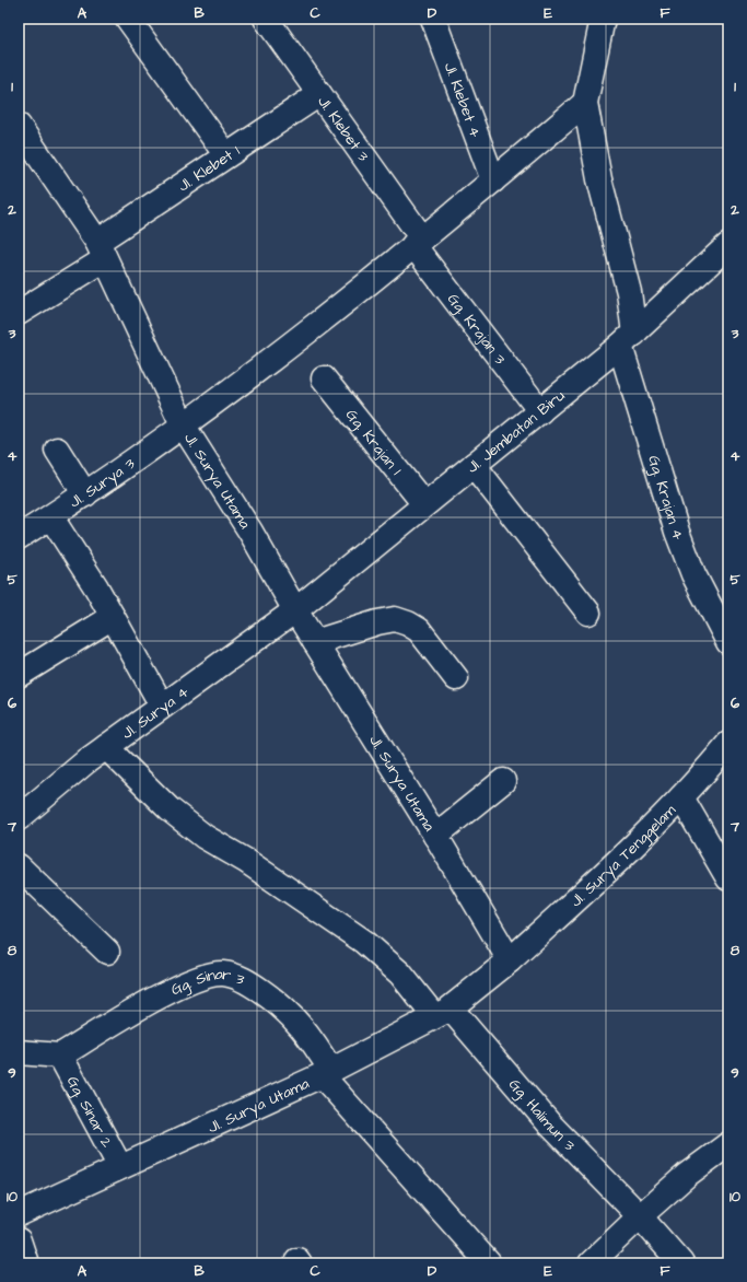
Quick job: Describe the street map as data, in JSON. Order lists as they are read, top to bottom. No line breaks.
{"streets":{"street":["Jl. Klebet 4","Jl. Klebet 3","Jl. Klebet 1","Gg. Krajan 3","Jl. Jembatan Biru","Gg. Krajan 1","Jl. Surya Utama","Jl. Surya 3","Gg. Krajan 4","Jl. Surya 4","Jl. Surya Tenggelam","Gg. Sinar 3","Gg. Sinar 2","Gg. Halimun 3"]},"crossings":[["Jl. Klebet 4","Jl. Surya 3"],["Jl. Klebet 3","Jl. Klebet 1"],["Jl. Klebet 3","Gg. Krajan 3"],["Jl. Klebet 3","Jl. Surya 3"],["Jl. Klebet 1","Jl. Surya Utama"],["Gg. Krajan 3","Jl. Jembatan Biru"],["Gg. Krajan 3","Jl. Surya 3"],["Jl. Jembatan Biru","Gg. Krajan 1"],["Jl. Jembatan Biru","Jl. Surya Utama"],["Jl. Jembatan Biru","Gg. Krajan 4"],["Jl. Jembatan Biru","Jl. Surya 4"],["Jl. Surya Utama","Jl. Surya 3"],["Jl. Surya Utama","Jl. Surya 4"],["Jl. Surya Utama","Jl. Surya Tenggelam"],["Jl. Surya Utama","Gg. Sinar 3"],["Jl. Surya Utama","Gg. Sinar 2"],["Jl. Surya Utama","Gg. Halimun 3"],["Jl. Surya 3","Gg. Krajan 4"],["Jl. Surya 4","Gg. Halimun 3"],["Gg. Sinar 3","Gg. Sinar 2"]],"grid":{"columns":["A","B","C","D","E","F"],"rows":["1","2","3","4","5","6","7","8","9","10"]}}
